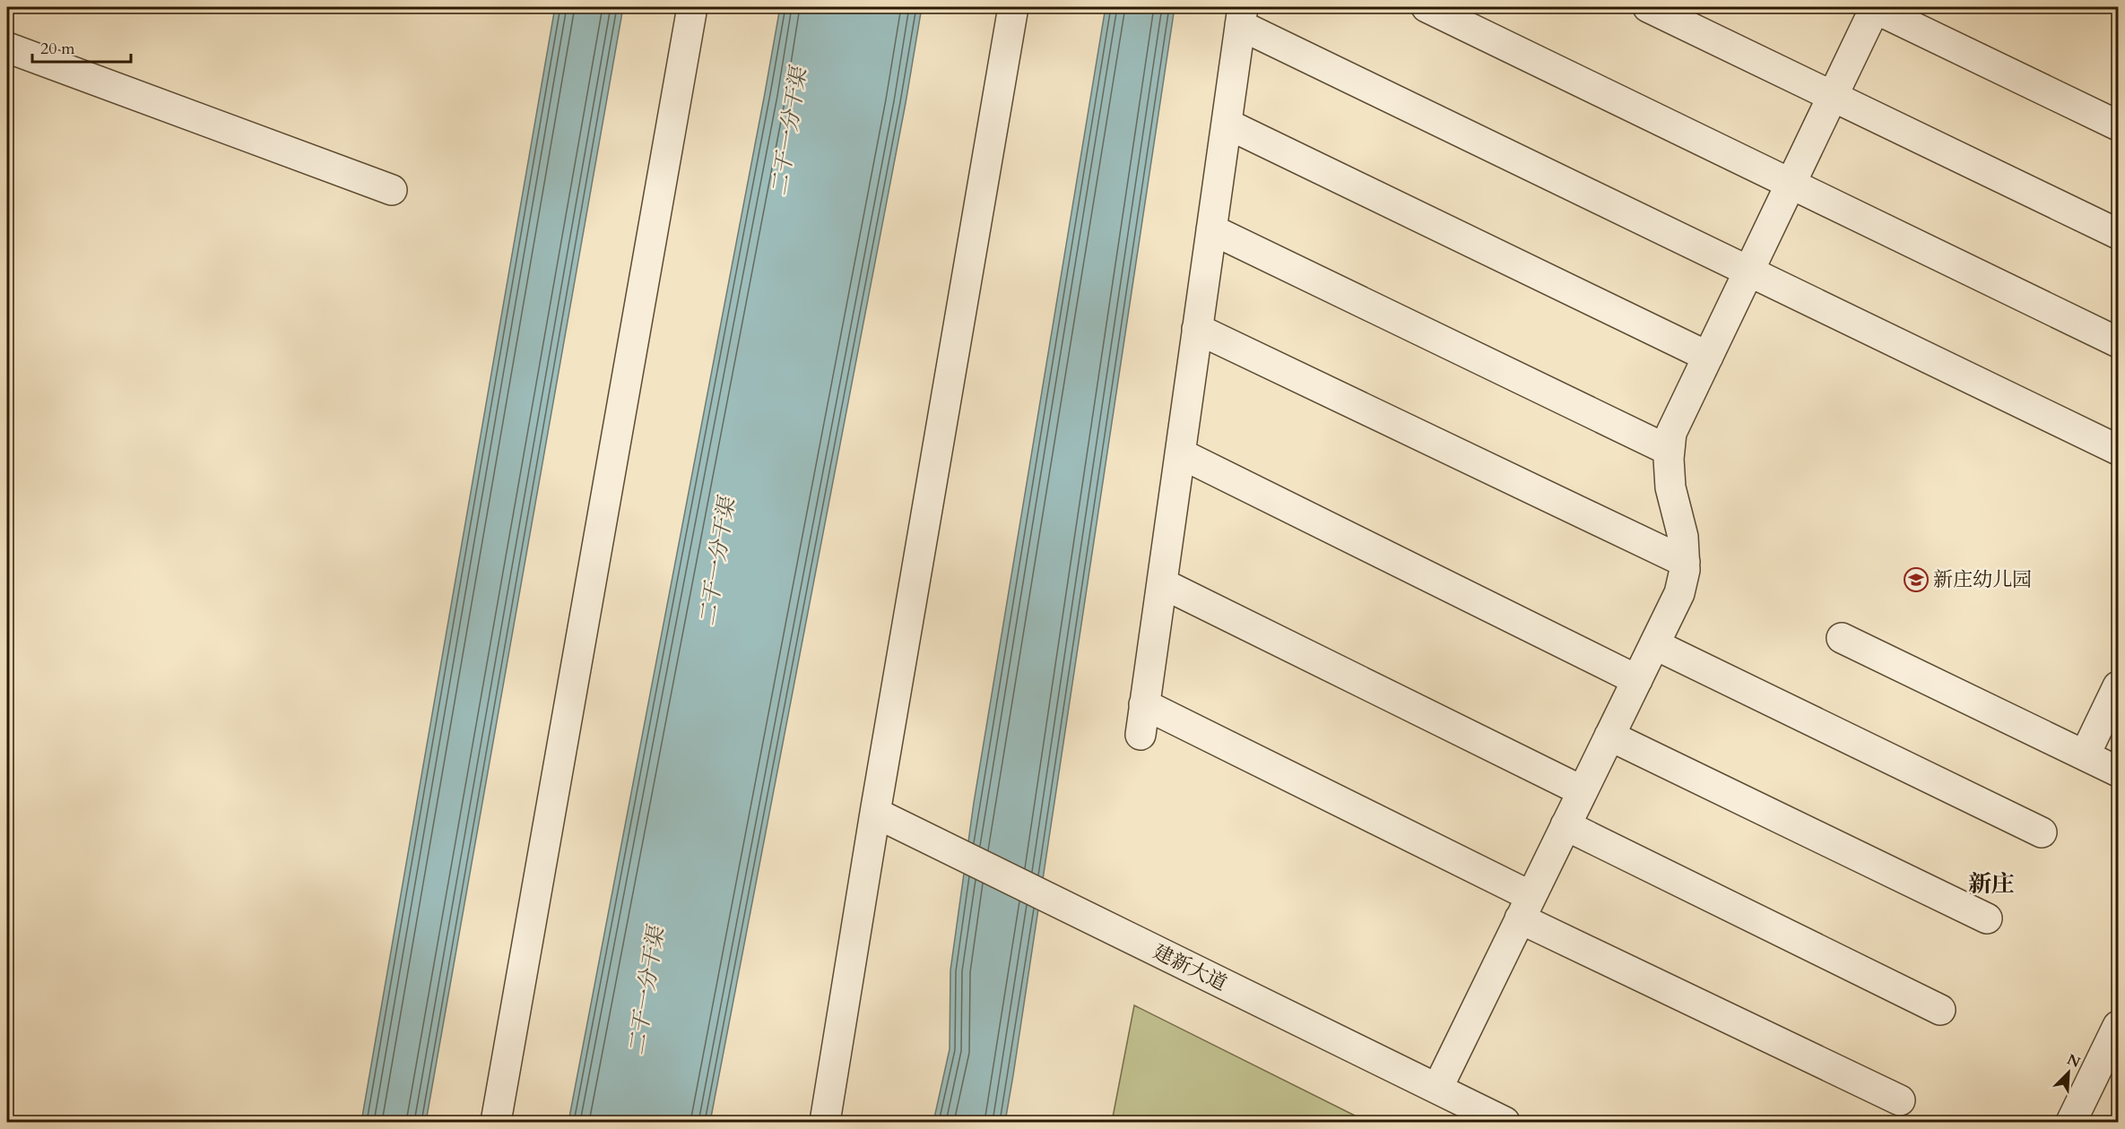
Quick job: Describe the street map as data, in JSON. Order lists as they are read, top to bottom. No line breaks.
{"streets":{"street":["建新大道"]},"districts":["新庄"],"water":["二干一分干渠"],"places":{"school or university":["新庄幼儿园"]},"scale_bar":"20 m","north":"top right"}
